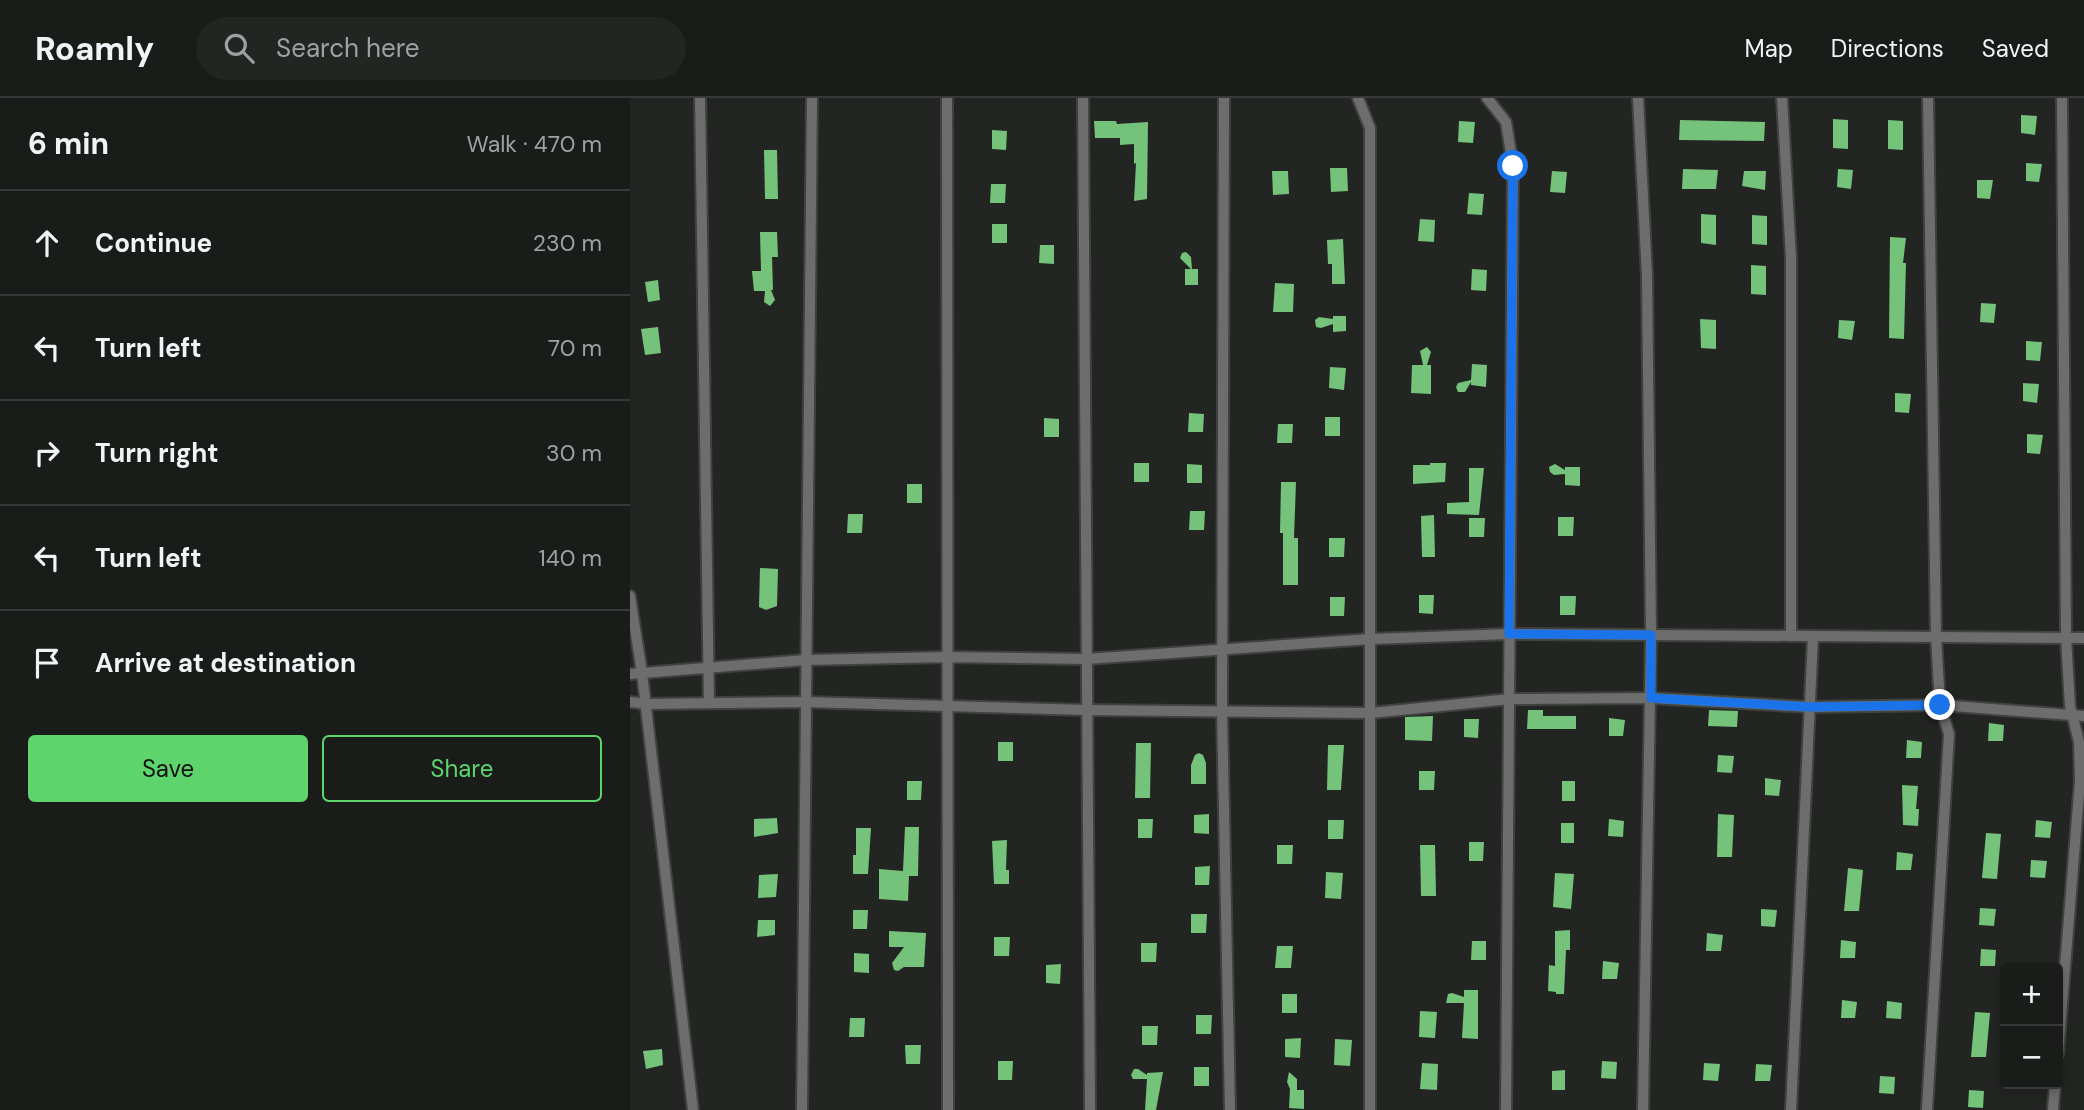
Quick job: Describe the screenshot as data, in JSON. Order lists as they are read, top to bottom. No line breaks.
{"page":{"header":"Roamly","search":"Search here","nav":["Map","Directions","Saved"],"heading":["6 min","Walk · 470 m"],"list":[["Continue","230 m"],["Turn left","70 m"],["Turn right","30 m"],["Turn left","140 m"],"Arrive at destination"],"buttons":["Save","Share"],"map_buttons":["+","−"]}}
